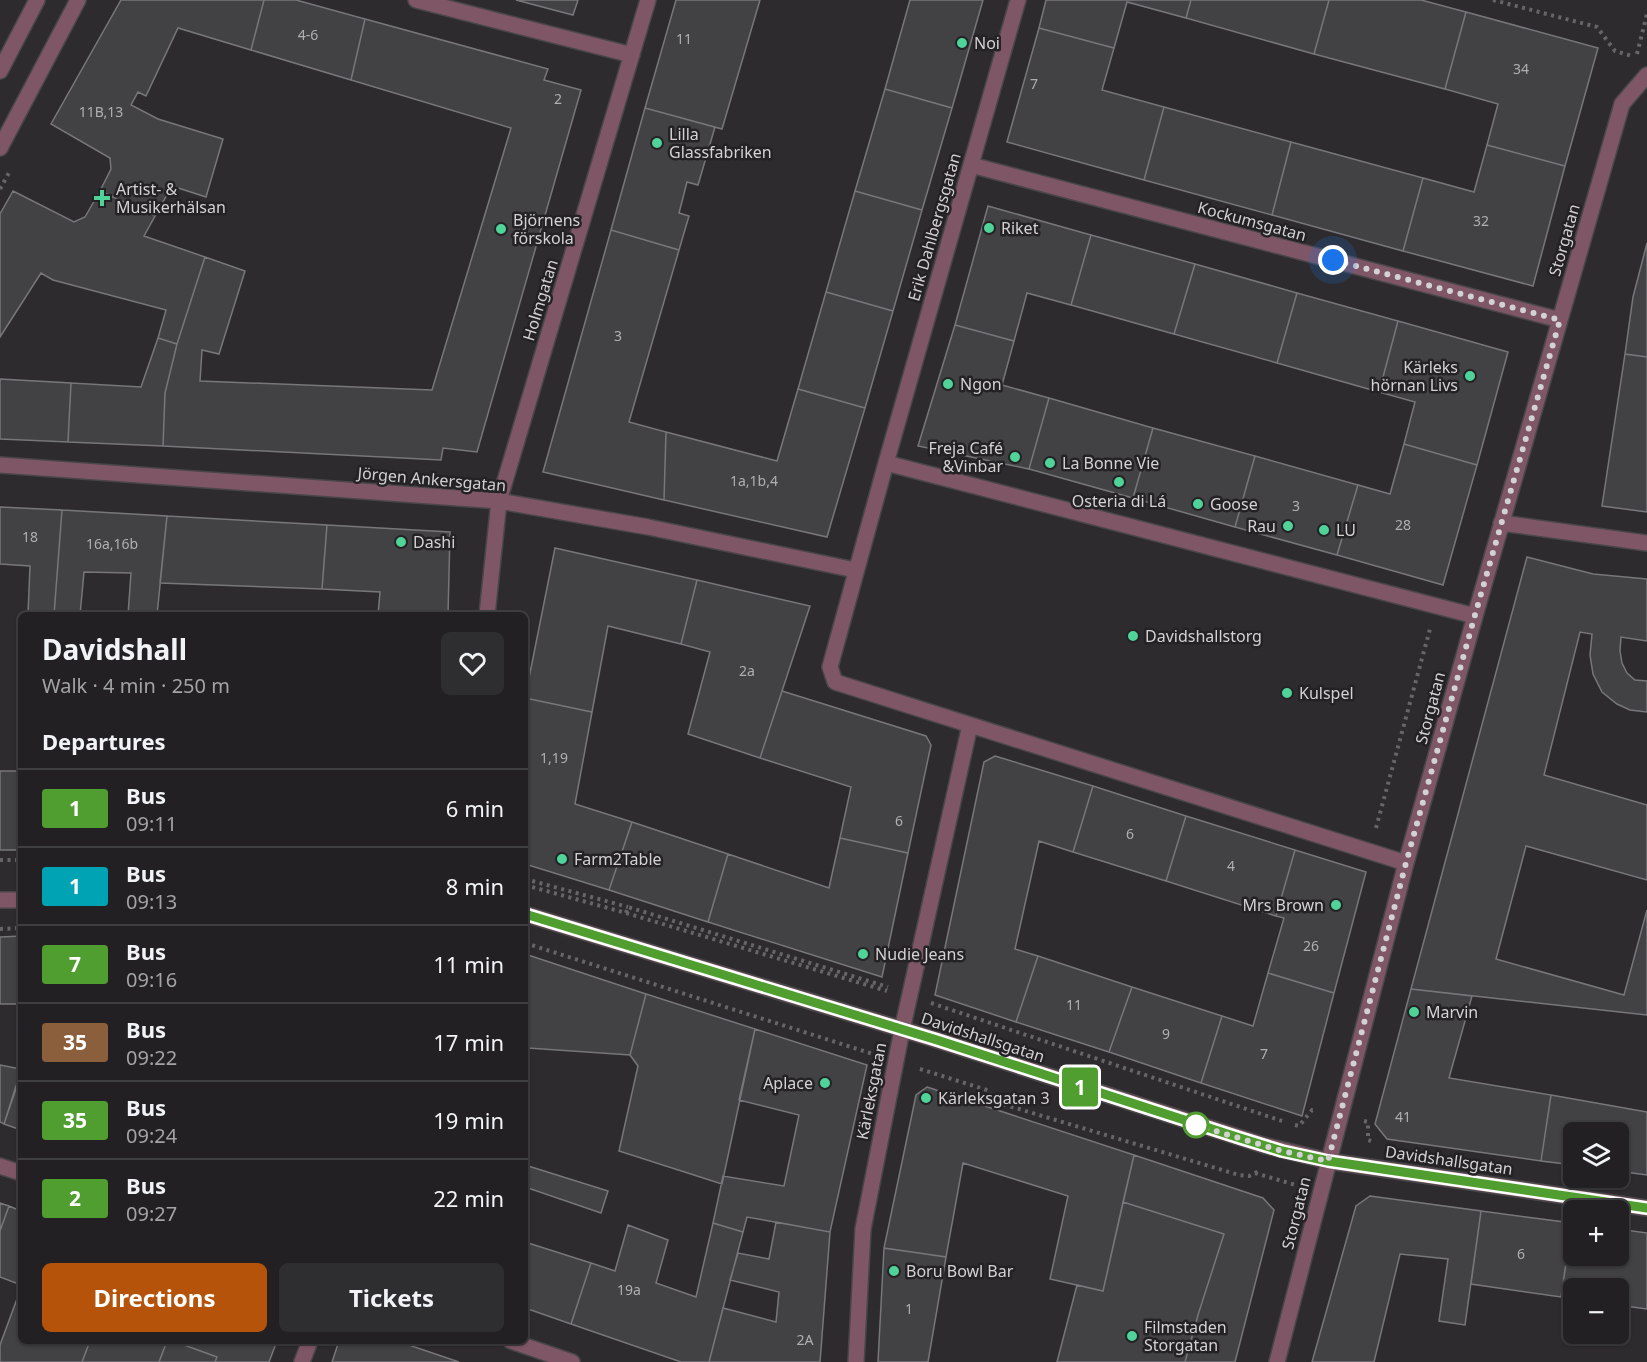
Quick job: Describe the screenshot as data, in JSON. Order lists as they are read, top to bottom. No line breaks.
{"streets":{"street":["Kockumsgatan","Erik Dahlbergsgatan","Storgatan","Holmgatan","Jörgen Ankersgatan","Davidshallsgatan","Kärleksgatan"]},"crossings":[["Kockumsgatan","Erik Dahlbergsgatan"],["Kockumsgatan","Storgatan"],["Storgatan","Davidshallsgatan"],["Holmgatan","Jörgen Ankersgatan"],["Davidshallsgatan","Kärleksgatan"]],"places":{"other":["Noi","Lilla Glassfabriken","Riket","Björnens förskola","Kärleks hörnan Livs","Ngon","Freja Café &Vinbar","La Bonne Vie","Osteria di Lá","Goose","Rau","LU","Dashi","Davidshallstorg","Kulspel","Farm2Table","Mrs Brown","Nudie Jeans","Marvin","Aplace","Kärleksgatan 3","Boru Bowl Bar","Filmstaden Storgatan"],"health":["Artist- & Musikerhälsan"]},"lines":["bus line 1"],"house_numbers":["4-6","11","34","7","2","11B,13","32","3","1a,1b,4","3","28","18","16a,16b","2a","1,19","6","6","4","26","11","9","7","41","6","19a","1","2A"],"page":{"on_map":"1","heading":[["Davidshall","Walk · 4 min · 250 m"],"Departures"],"list":[{"mark":"1","name":"Bus","note":"09:11","value":"6 min"},{"mark":"1","name":"Bus","note":"09:13","value":"8 min"},{"mark":"7","name":"Bus","note":"09:16","value":"11 min"},{"mark":"35","name":"Bus","note":"09:22","value":"17 min"},{"mark":"35","name":"Bus","note":"09:24","value":"19 min"},{"mark":"2","name":"Bus","note":"09:27","value":"22 min"}],"map_buttons":["+","−"],"buttons":["Directions","Tickets"]}}
